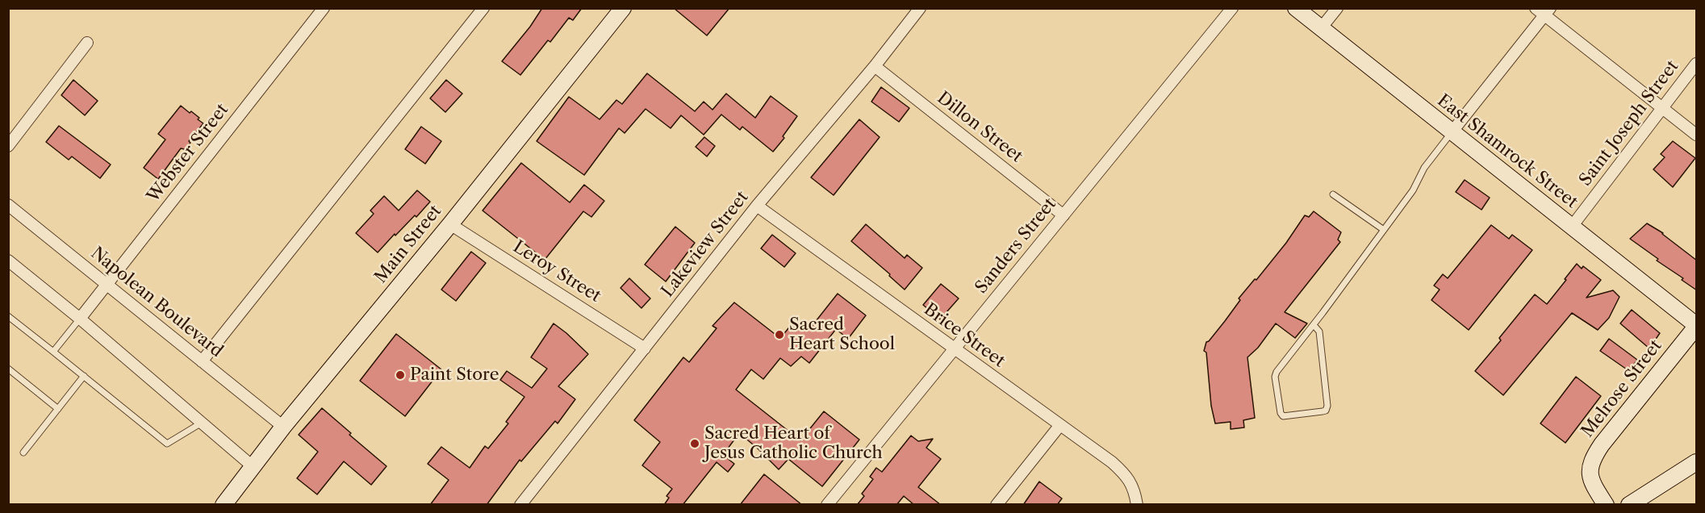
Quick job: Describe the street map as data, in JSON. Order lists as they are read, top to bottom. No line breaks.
{"streets":{"main road":["East Shamrock Street","Main Street","Melrose Street"],"street":["Saint Joseph Street","Dillon Street","Webster Street","Lakeview Street","Sanders Street","Leroy Street","Napolean Boulevard","Brice Street"]},"crossings":[["Saint Joseph Street","East Shamrock Street"],["Dillon Street","Lakeview Street"],["Dillon Street","Sanders Street"],["East Shamrock Street","Melrose Street"],["Webster Street","Napolean Boulevard"],["Main Street","Leroy Street"],["Main Street","Napolean Boulevard"],["Lakeview Street","Leroy Street"],["Lakeview Street","Brice Street"],["Sanders Street","Brice Street"]],"places":["Sacred Heart School","Paint Store","Sacred Heart of Jesus Catholic Church"]}
